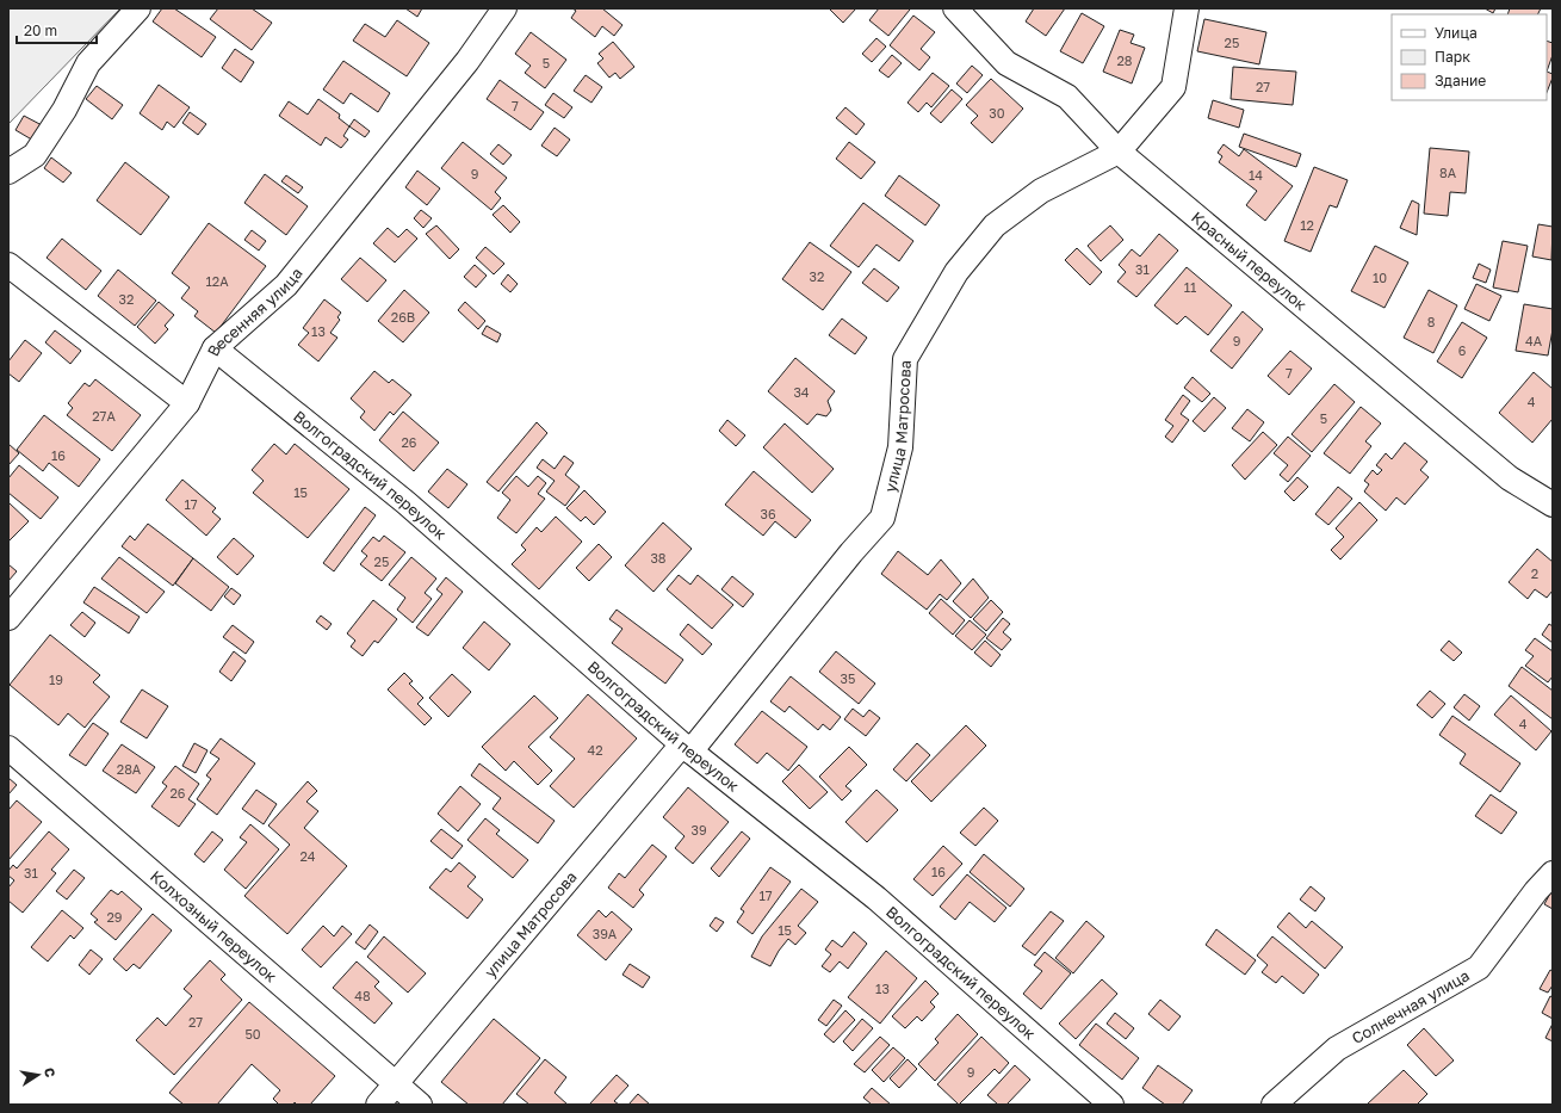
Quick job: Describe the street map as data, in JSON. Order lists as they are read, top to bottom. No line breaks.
{"streets":{"street":["Красный переулок","Весенняя улица","улица Матросова","Волгоградский переулок","Колхозный переулок","Солнечная улица"]},"crossings":[["Красный переулок","улица Матросова"],["Весенняя улица","Волгоградский переулок"],["улица Матросова","Волгоградский переулок"],["улица Матросова","Колхозный переулок"]],"house_numbers":["25","28","5","27","7","30","8А","9","14","12","31","32","10","12А","11","32","26В","8","13","9","4А","6","7","34","4","27А","5","26","16","15","17","36","38","25","2","35","19","4","42","28А","26","39","24","16","31","17","29","15","39А","13","48","27","50","9"],"legend":["Улица","Парк","Здание"],"scale_bar":"20 m","north":"right"}
